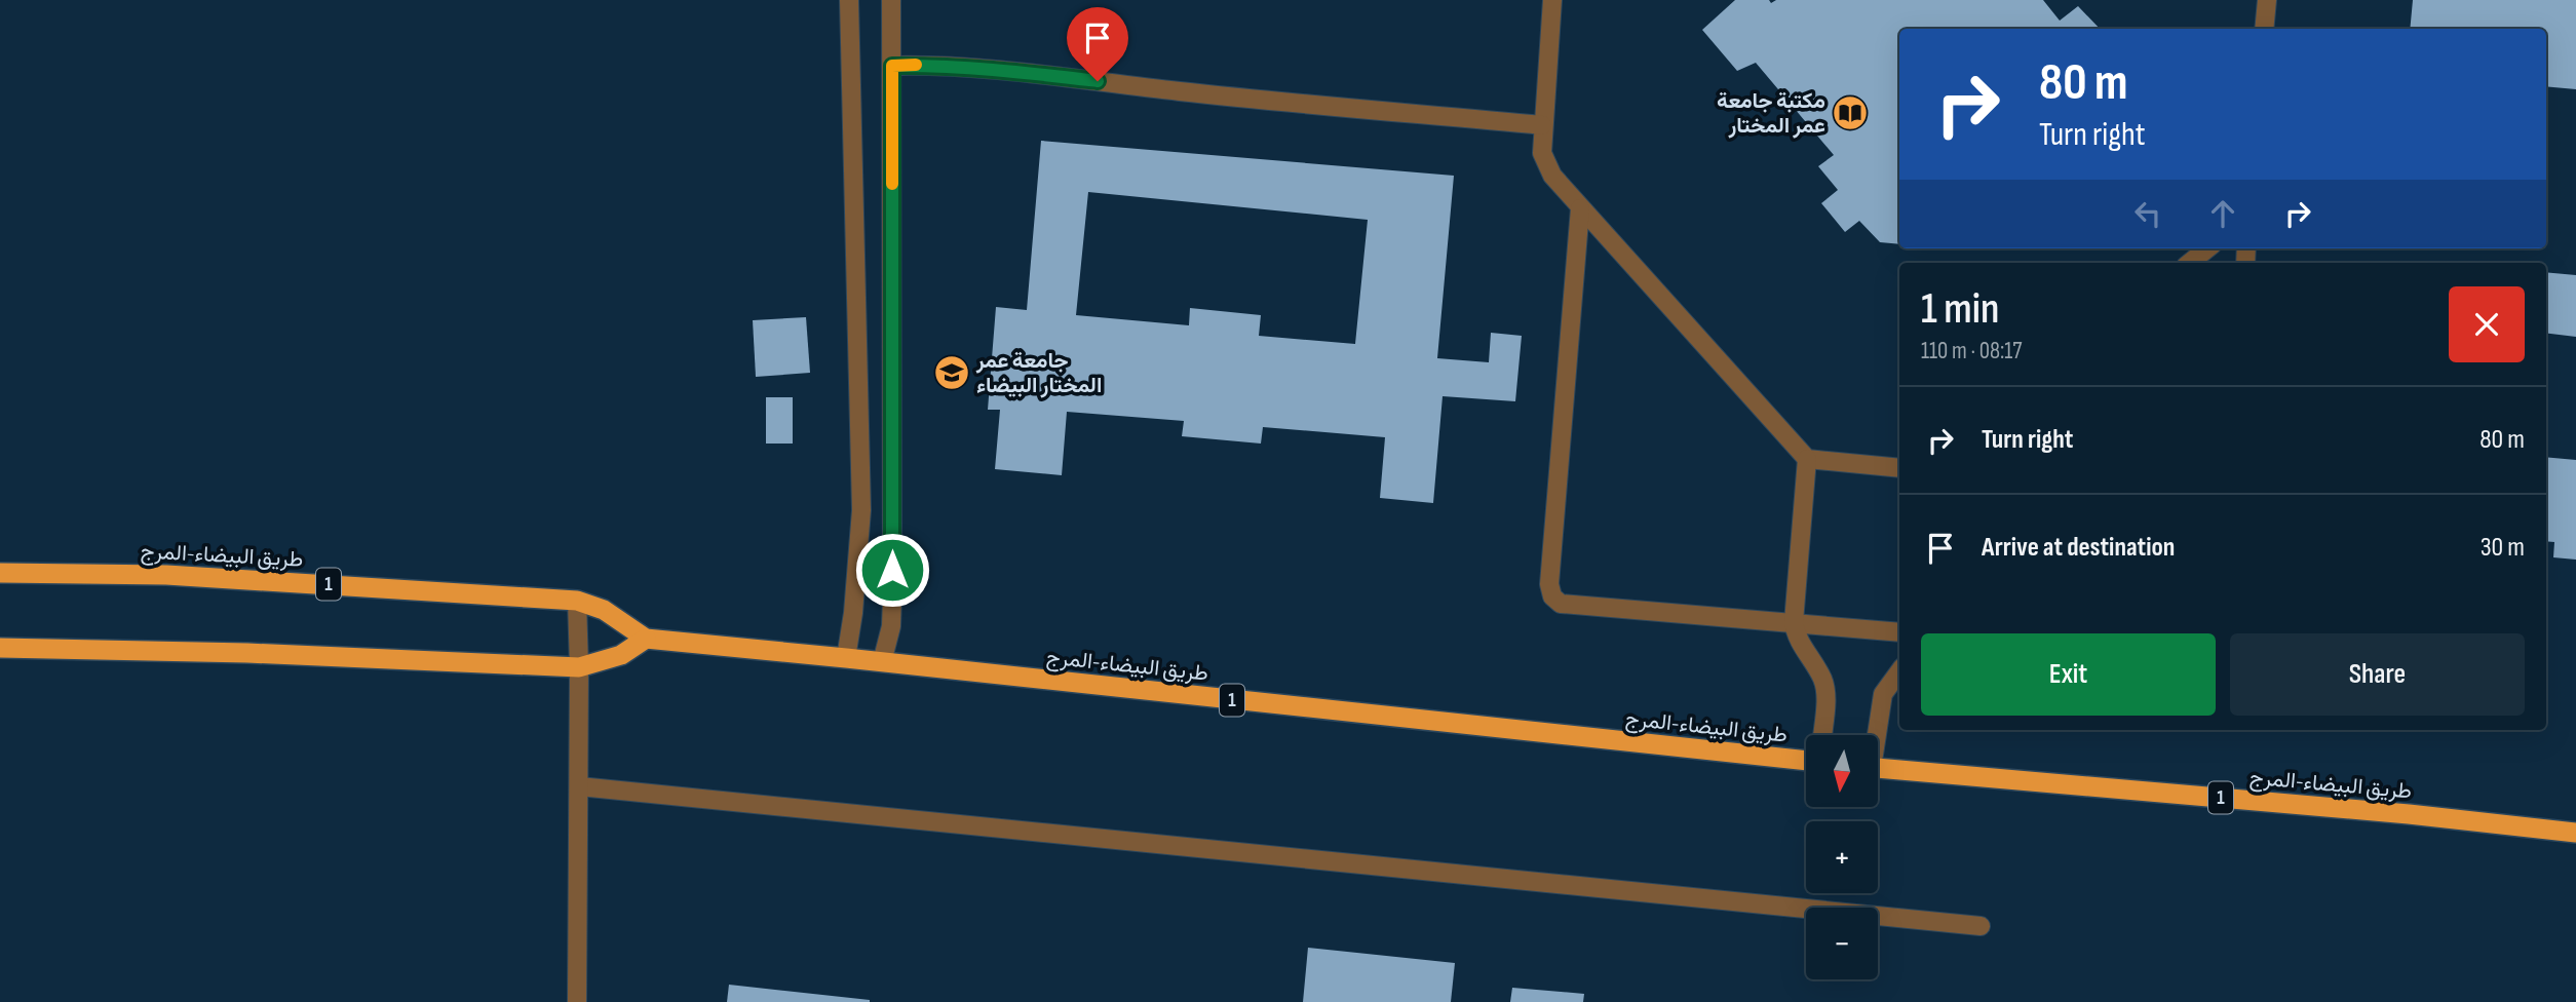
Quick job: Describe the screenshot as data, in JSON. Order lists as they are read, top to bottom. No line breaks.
{"streets":{"highway":["طريق البيضاء-المرج","1"]},"places":{"library":["مكتبة جامعة عمر المختار"],"school or university":["جامعة عمر المختار البيضاء"]},"north":"bottom","page":{"turn":["80 m","Turn right"],"heading":["1 min","110 m · 08:17"],"list":[{"name":"Turn right","value":"80 m"},{"name":"Arrive at destination","value":"30 m"}],"buttons":["Exit","Share"],"map_buttons":["+","−"]}}
